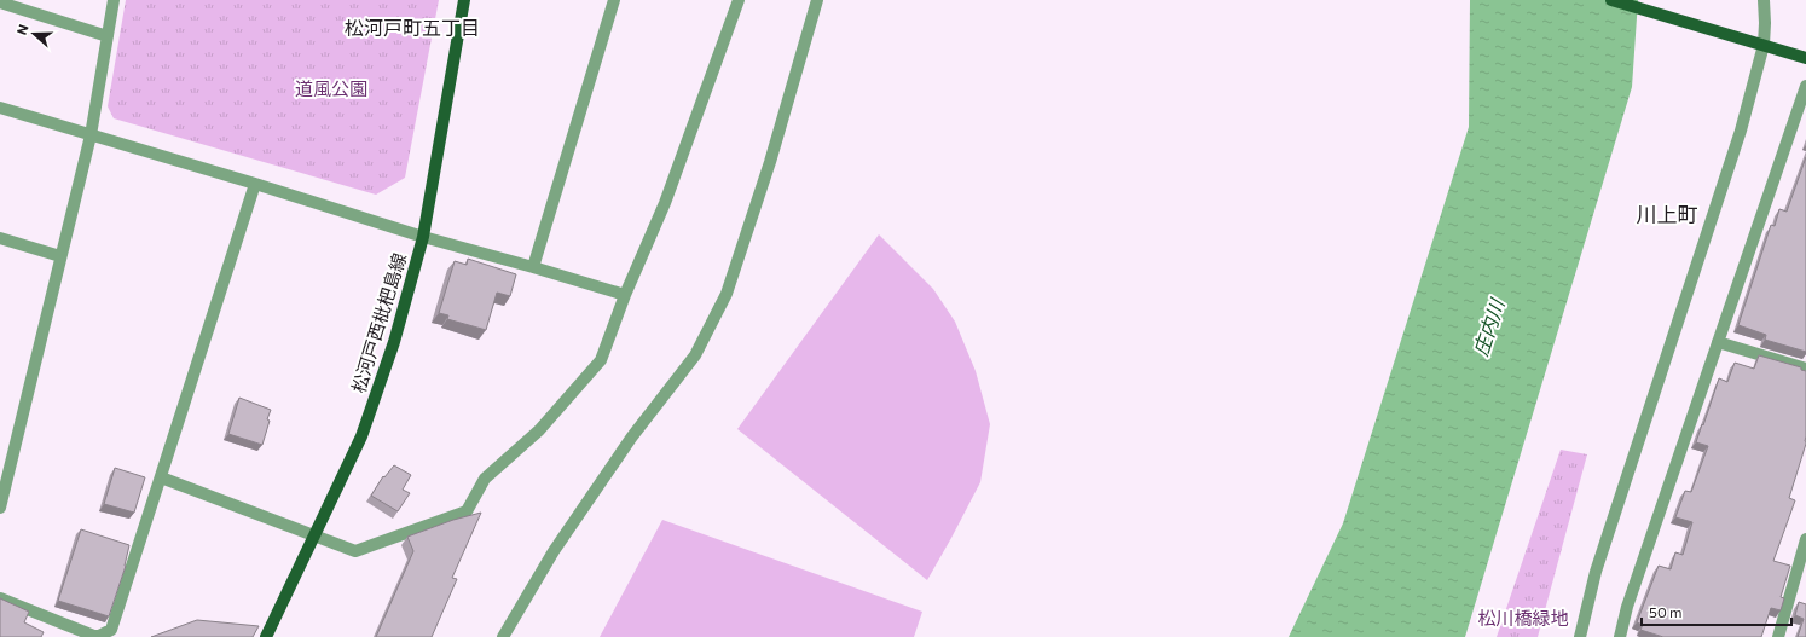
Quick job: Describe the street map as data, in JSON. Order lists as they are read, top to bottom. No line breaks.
{"streets":{"main road":["松河戸西枇杷島線"]},"districts":["松河戸町五丁目","川上町"],"water":["庄内川"],"parks":["道風公園","松川橋緑地"],"scale_bar":"50 m","north":"left"}
